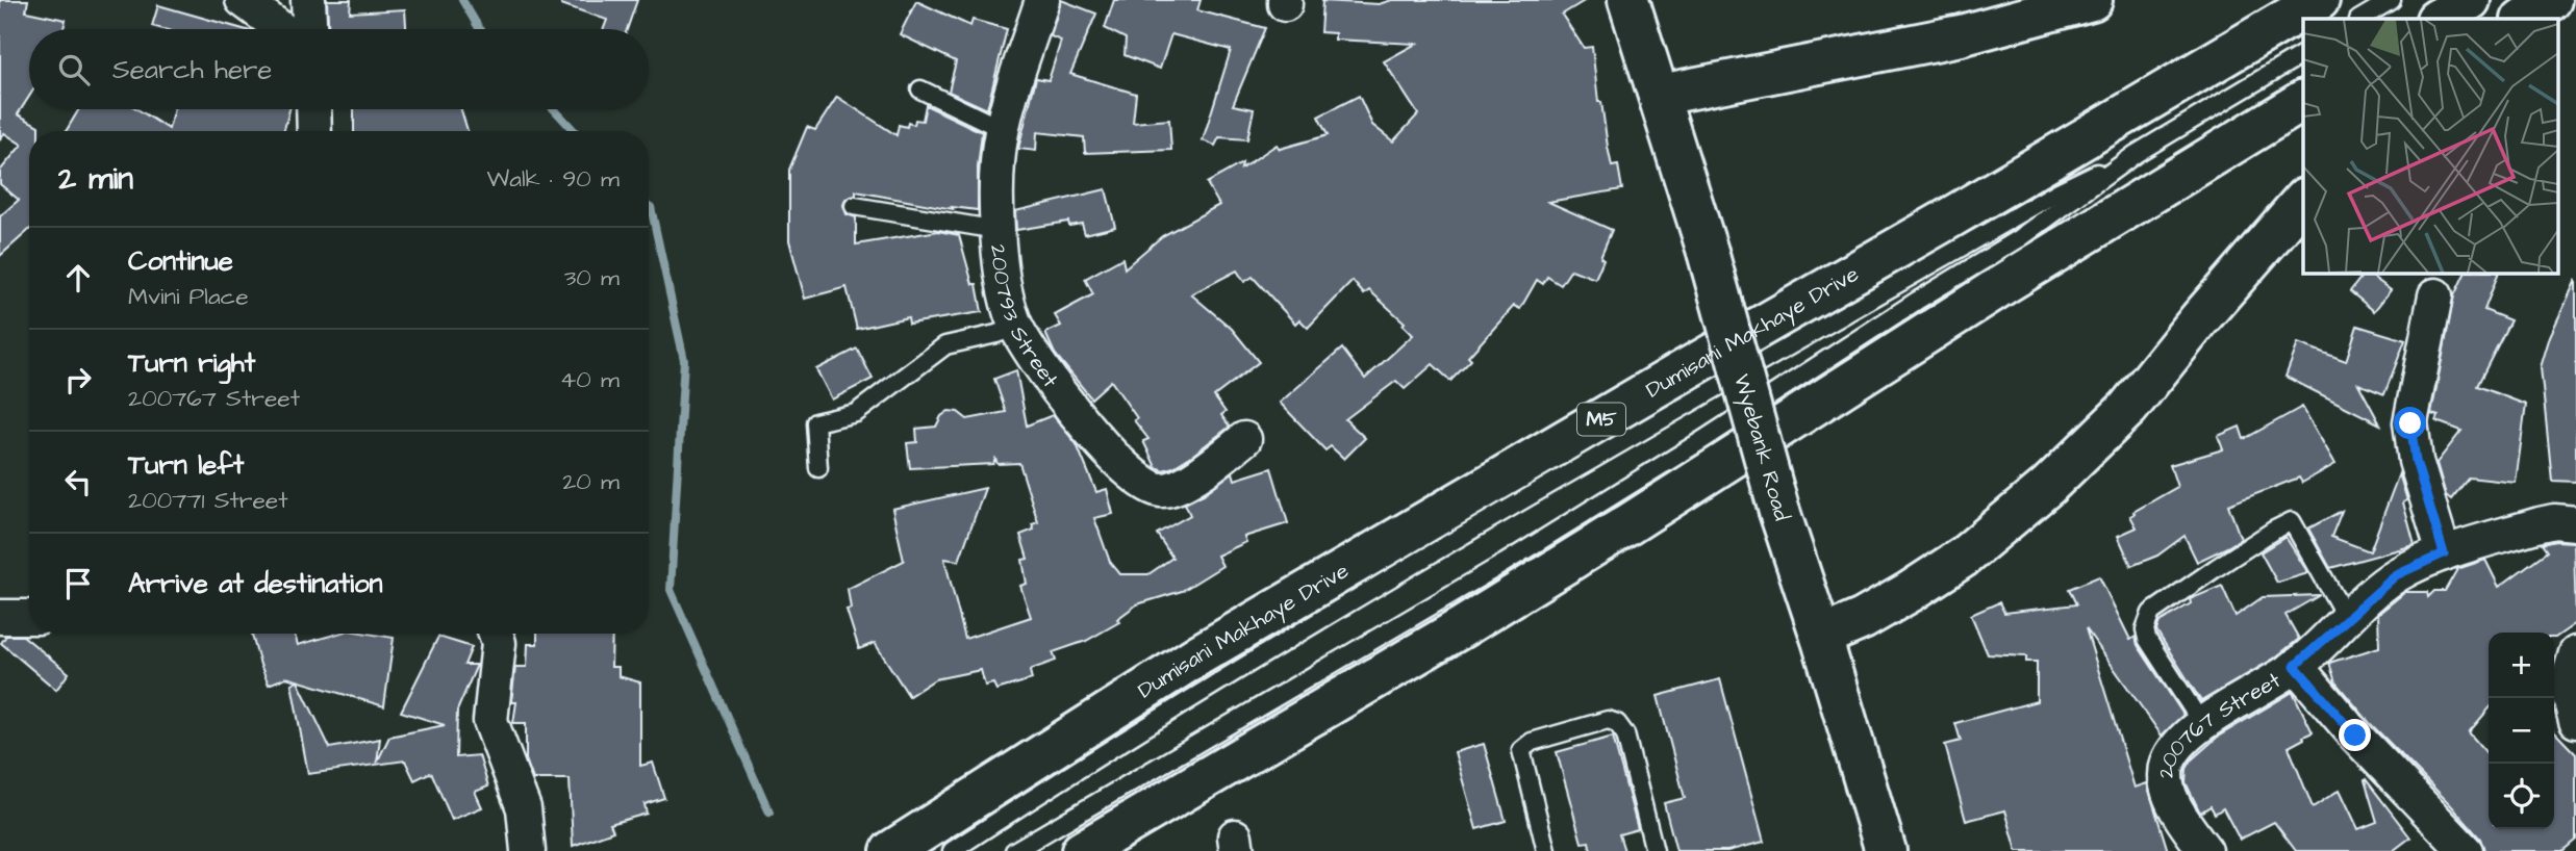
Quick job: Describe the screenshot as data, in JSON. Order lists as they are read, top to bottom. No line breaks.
{"streets":{"main road":["Dumisani Makhaye Drive","M5","Wyebank Road"],"street":["200793 Street","200767 Street"]},"page":{"search":"Search here","heading":["2 min","Walk · 90 m"],"list":[["Continue","Mvini Place","30 m"],["Turn right","200767 Street","40 m"],["Turn left","200771 Street","20 m"],"Arrive at destination"],"map_buttons":["+","−"]}}
